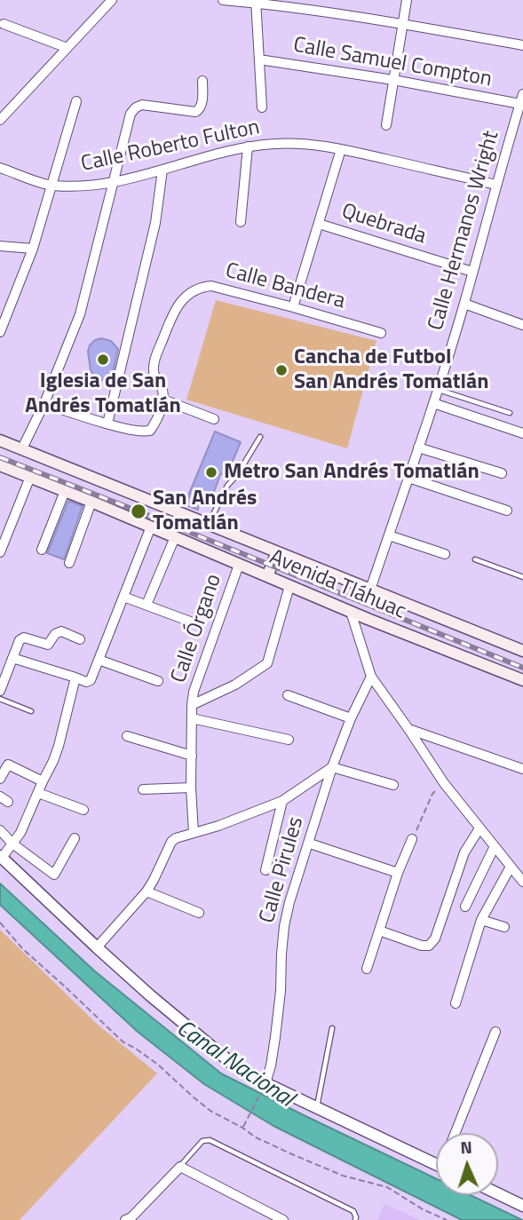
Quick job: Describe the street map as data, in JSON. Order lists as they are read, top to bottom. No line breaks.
{"streets":{"main road":["Avenida Tláhuac"],"street":["Calle Samuel Compton","Calle Roberto Fulton","Quebrada","Calle Hermanos Wright","Calle Bandera","Calle Órgano","Calle Pirules"]},"crossings":[["Calle Samuel Compton","Calle Hermanos Wright"],["Calle Roberto Fulton","Calle Hermanos Wright"],["Quebrada","Calle Hermanos Wright"],["Calle Hermanos Wright","Avenida Tláhuac"],["Avenida Tláhuac","Calle Órgano"]],"water":["Canal Nacional"],"places":["Iglesia de San Andrés Tomatlán","Cancha de Futbol San Andrés Tomatlán","Metro San Andrés Tomatlán","San Andrés Tomatlán"],"north":"top"}
